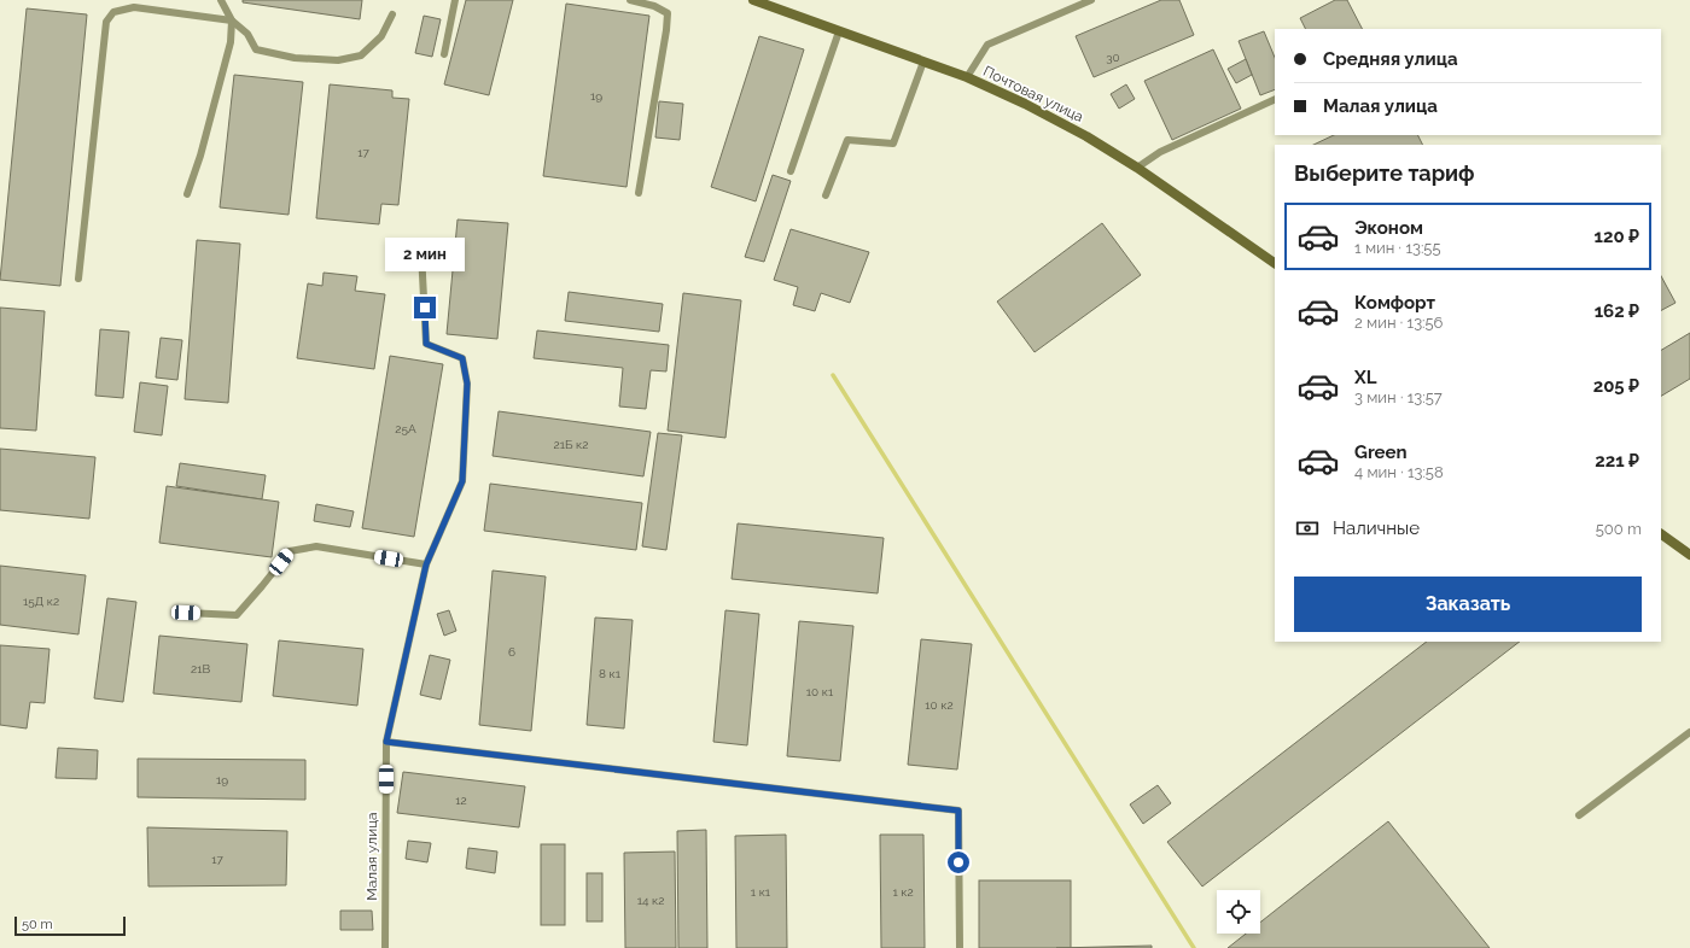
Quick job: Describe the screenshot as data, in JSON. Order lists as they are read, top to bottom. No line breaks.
{"streets":{"street":["Почтовая улица"],"lane":["Малая улица"]},"house_numbers":["30","19","17","25А","21Б к2","15Д к2","6","21В","8 к1","10 к1","10 к2","19","12","17","1 к1","1 к2","14 к2"],"scale_bar":"50 m","page":{"banner":["Средняя улица","Малая улица"],"heading":"Выберите тариф","list":[{"name":"Эконом","note":"1 мин · 13:55","value":"120 ₽"},{"name":"Комфорт","note":"2 мин · 13:56","value":"162 ₽"},{"name":"XL","note":"3 мин · 13:57","value":"205 ₽"},{"name":"Green","note":"4 мин · 13:58","value":"221 ₽"}],"bubble":"2 мин","pay":["Наличные","500 m"],"buttons":"Заказать","scale":"50 m"}}
